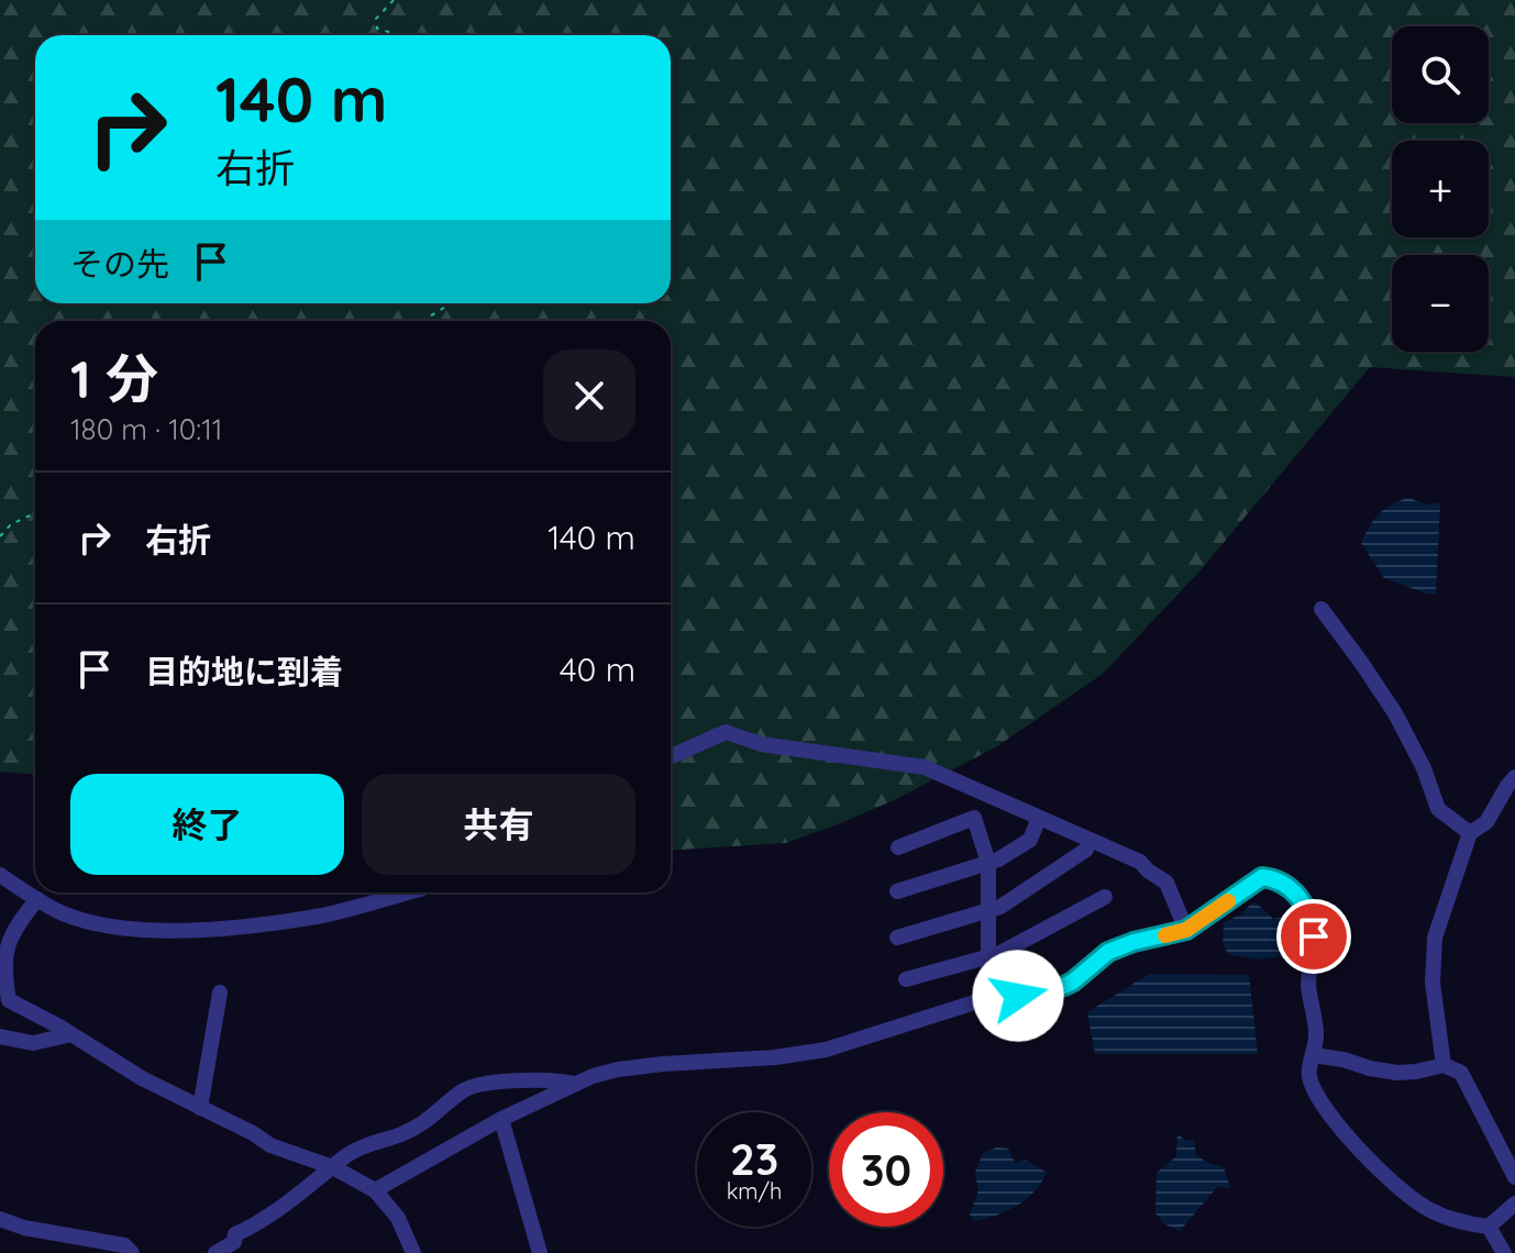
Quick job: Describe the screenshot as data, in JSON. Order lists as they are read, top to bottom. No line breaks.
{"page":{"map_buttons":["+","−"],"turn":["140 m","右折"],"then":"その先","heading":["1 分","180 m · 10:11"],"list":[{"name":"右折","value":"140 m"},{"name":"目的地に到着","value":"40 m"}],"buttons":["終了","共有"],"speed":"23 km/h","limit":"30"}}
